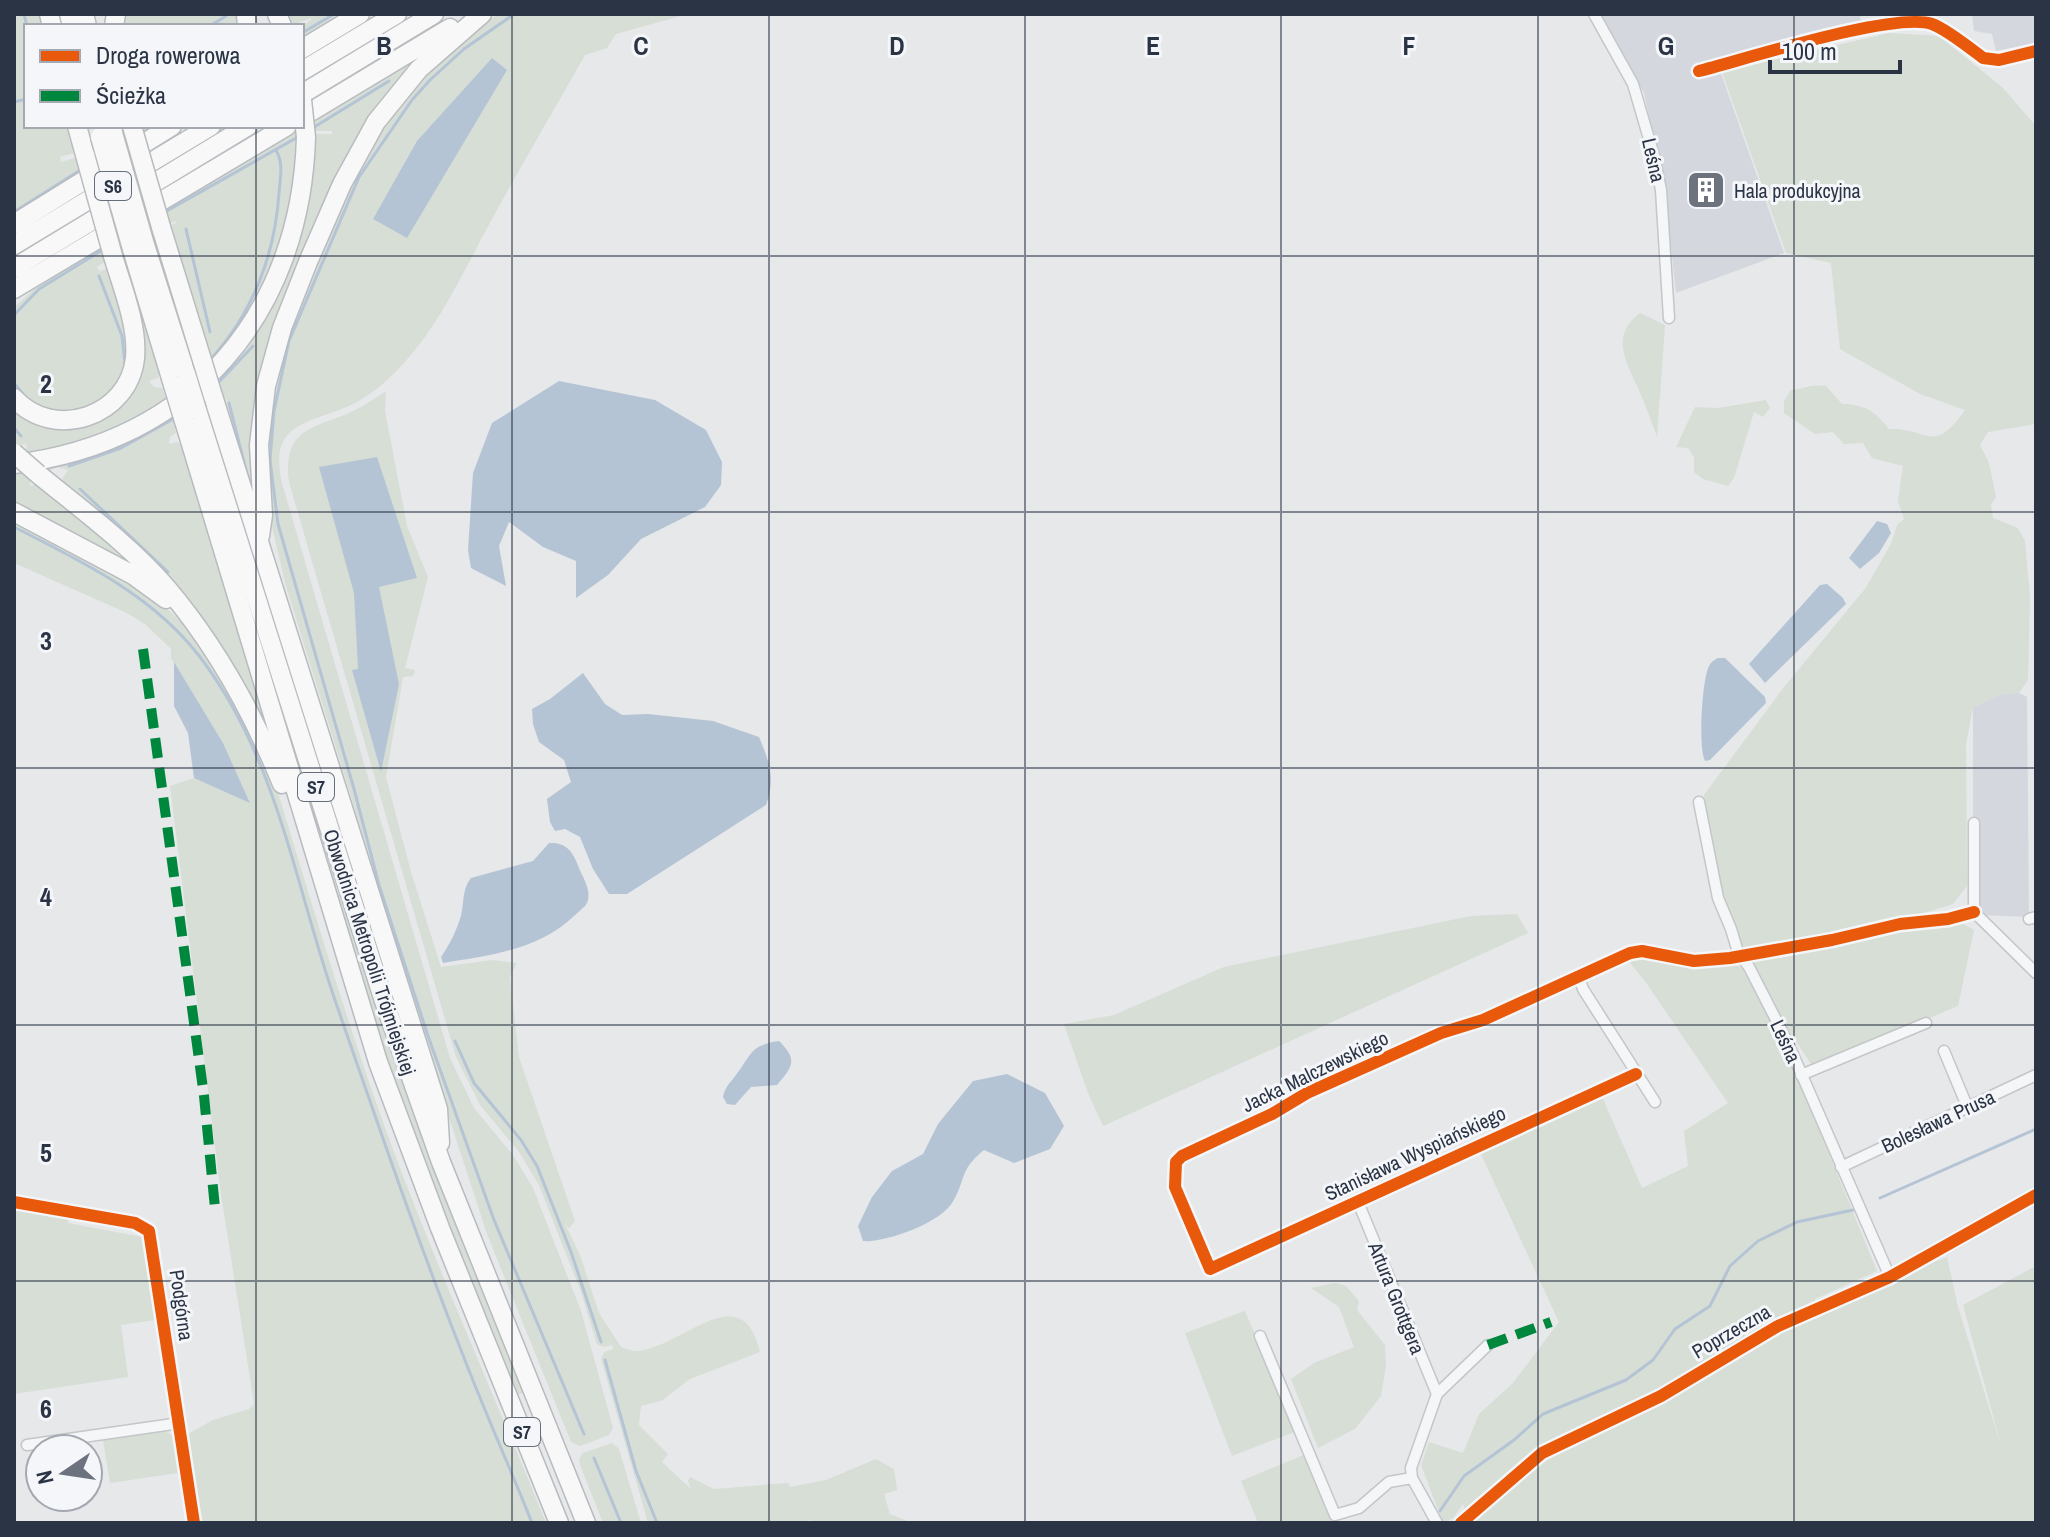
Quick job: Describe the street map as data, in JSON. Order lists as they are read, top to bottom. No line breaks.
{"streets":{"highway":["S6","S7","Obwodnica Metropolii Trójmiejskiej"],"street":["Leśna","Jacka Malczewskiego","Bolesława Prusa","Stanisława Wyspiańskiego","Artura Grottgera","Podgórna","Poprzeczna"]},"crossings":[["Leśna","Bolesława Prusa"],["Leśna","Poprzeczna"],["Jacka Malczewskiego","Stanisława Wyspiańskiego"],["Stanisława Wyspiańskiego","Artura Grottgera"]],"places":{"building":["Hala produkcyjna"]},"legend":["Droga rowerowa","Ścieżka"],"scale_bar":"100 m","north":"left","grid":{"columns":["B","C","D","E","F","G"],"rows":["2","3","4","5","6"]}}
